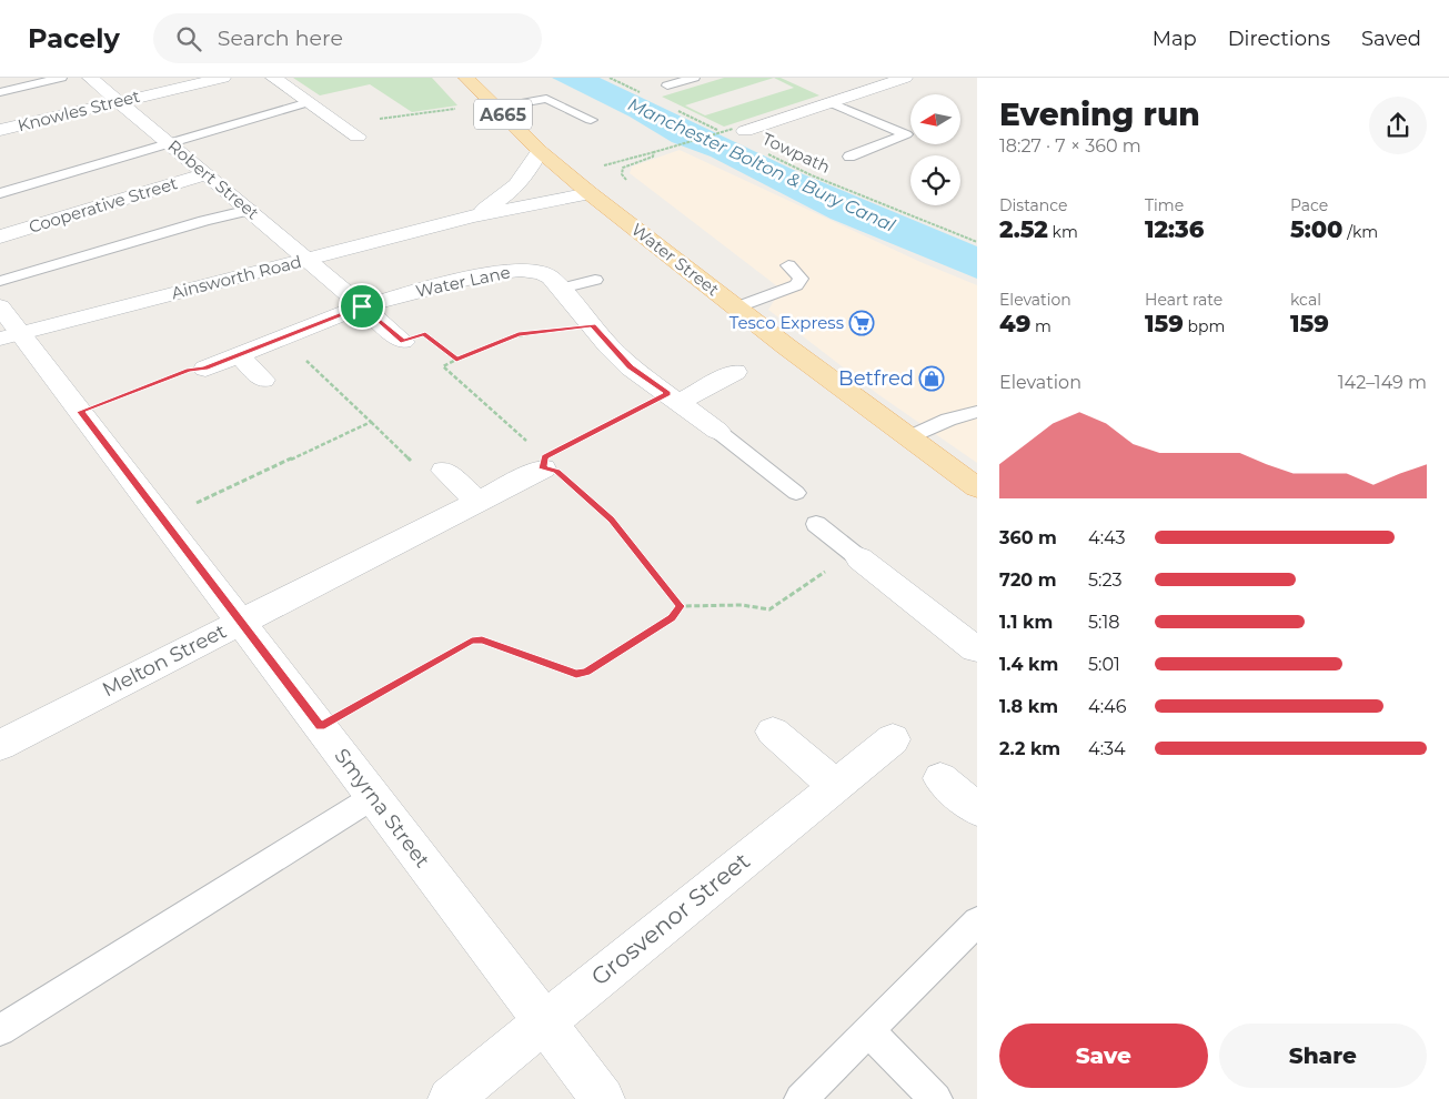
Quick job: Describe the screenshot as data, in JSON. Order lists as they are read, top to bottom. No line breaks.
{"streets":{"main road":["A665","Water Street"],"street":["Knowles Street","Robert Street","Cooperative Street","Ainsworth Road","Water Lane","Melton Street","Smyrna Street","Grosvenor Street"],"path":["Towpath"]},"crossings":[["Knowles Street","Robert Street"],["Robert Street","Cooperative Street"],["Robert Street","Ainsworth Road"],["Robert Street","Water Lane"],["Water Street","Ainsworth Road"],["Ainsworth Road","Smyrna Street"],["Melton Street","Smyrna Street"],["Smyrna Street","Grosvenor Street"]],"water":["Manchester Bolton & Bury Canal"],"places":{"supermarket":["Tesco Express"],"shop":["Betfred"]},"north":"left","page":{"header":"Pacely","search":"Search here","nav":["Map","Directions","Saved"],"heading":["Evening run","18:27 · 7 × 360 m"],"stats":[["Distance","2.52 km"],["Time","12:36"],["Pace","5:00 /km"],["Elevation","49 m"],["Heart rate","159 bpm"],["kcal","159"]],"chart":["Elevation","142–149 m"],"list":[{"name":"360 m","note":"4:43"},{"name":"720 m","note":"5:23"},{"name":"1.1 km","note":"5:18"},{"name":"1.4 km","note":"5:01"},{"name":"1.8 km","note":"4:46"},{"name":"2.2 km","note":"4:34"}],"buttons":["Save","Share"]}}
